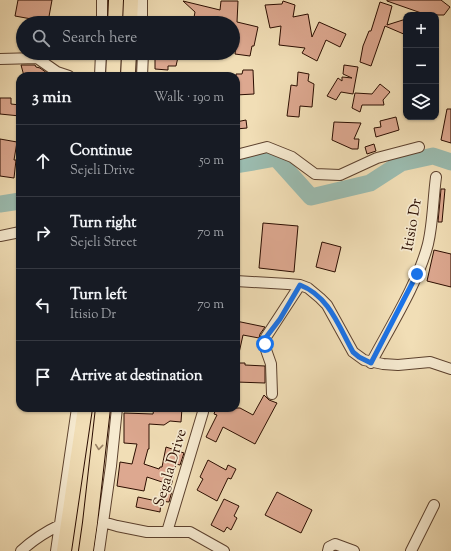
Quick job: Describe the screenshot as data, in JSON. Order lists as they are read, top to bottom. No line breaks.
{"streets":{"street":["Itisio Dr","Segala Drive"]},"page":{"map_buttons":["+","−"],"search":"Search here","heading":["3 min","Walk · 190 m"],"list":[["Continue","Sejeli Drive","50 m"],["Turn right","Sejeli Street","70 m"],["Turn left","Itisio Dr","70 m"],"Arrive at destination"]}}
